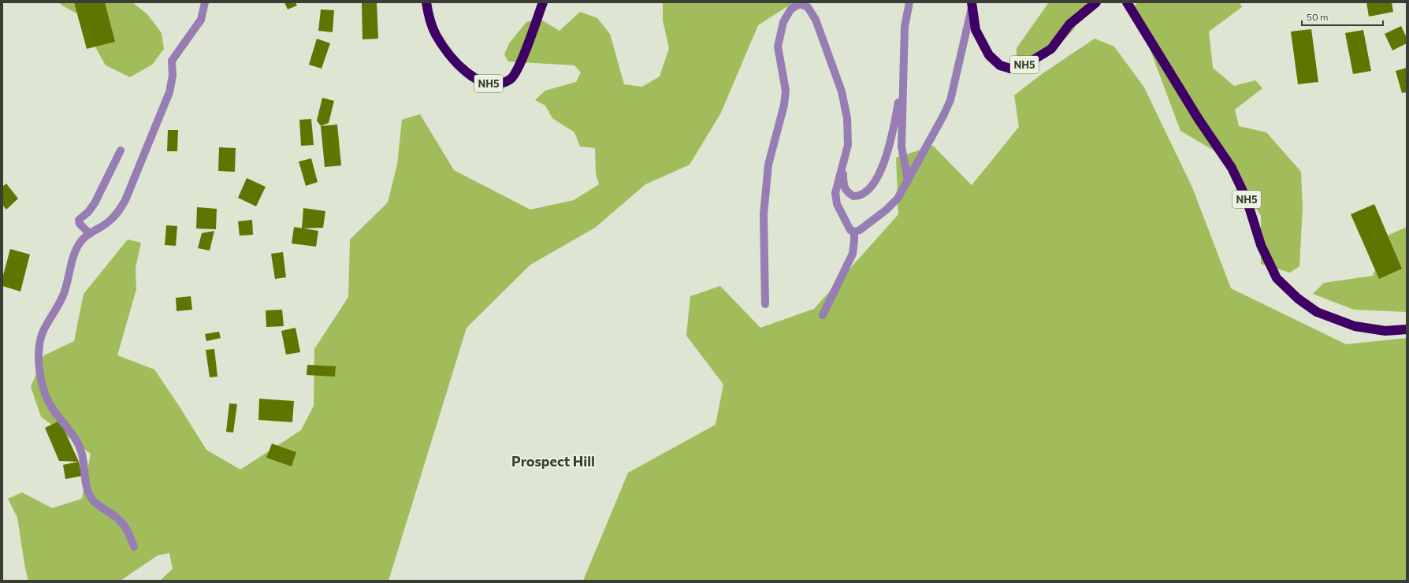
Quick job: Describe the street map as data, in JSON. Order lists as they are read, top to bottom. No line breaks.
{"streets":{"highway":["NH5"]},"districts":["Prospect Hill"],"scale_bar":"50 m"}
